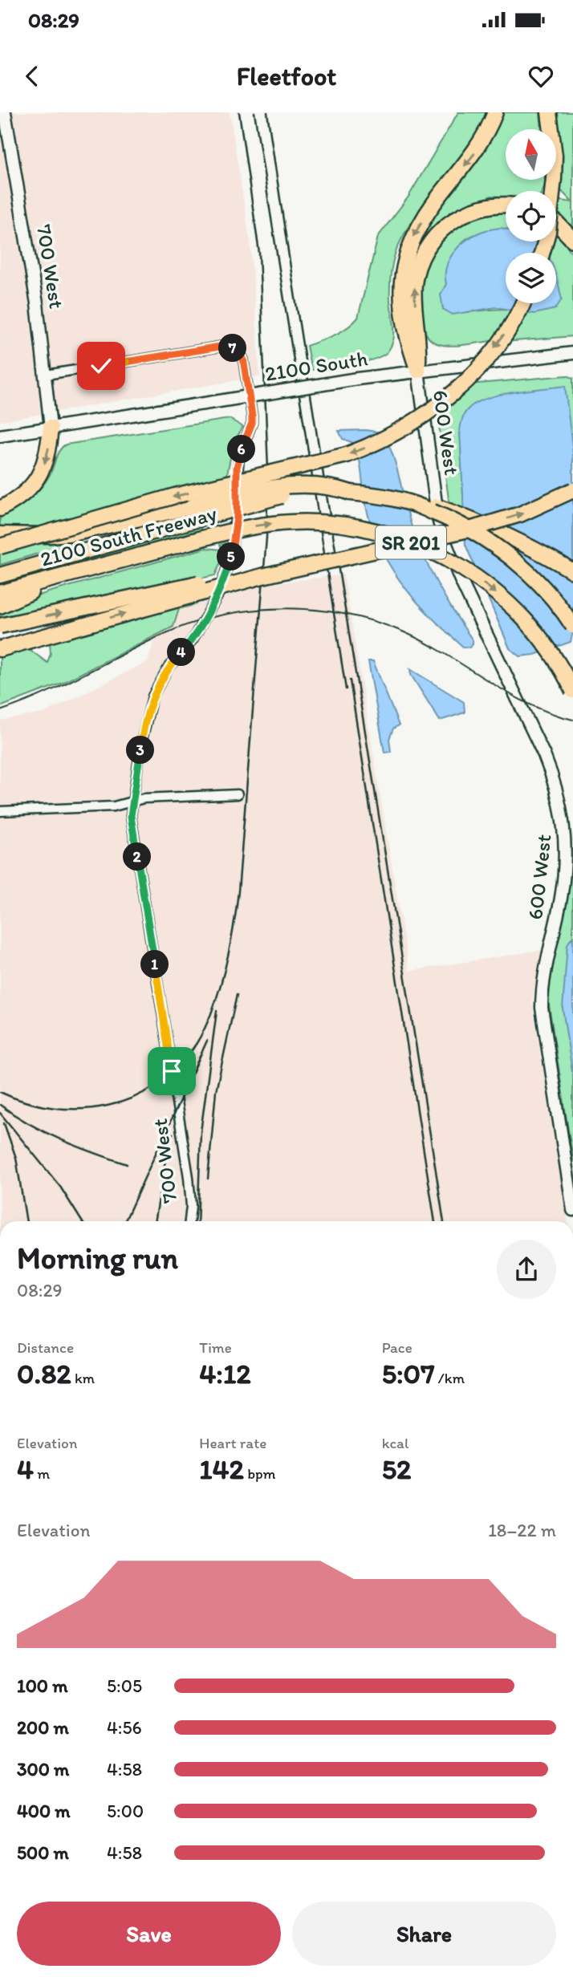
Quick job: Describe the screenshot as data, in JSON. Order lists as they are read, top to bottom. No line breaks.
{"streets":{"highway":["2100 South Freeway","SR 201"],"street":["700 West","2100 South","600 West"]},"crossings":[["700 West","2100 South"],["2100 South","600 West"]],"north":"top","page":{"status":"08:29","header":"Fleetfoot","pins":["7","6","5","4","3","2","1"],"heading":["Morning run","08:29"],"stats":[["Distance","0.82 km"],["Time","4:12"],["Pace","5:07 /km"],["Elevation","4 m"],["Heart rate","142 bpm"],["kcal","52"]],"chart":["Elevation","18–22 m"],"list":[{"name":"100 m","note":"5:05"},{"name":"200 m","note":"4:56"},{"name":"300 m","note":"4:58"},{"name":"400 m","note":"5:00"},{"name":"500 m","note":"4:58"}],"buttons":["Save","Share"]}}
